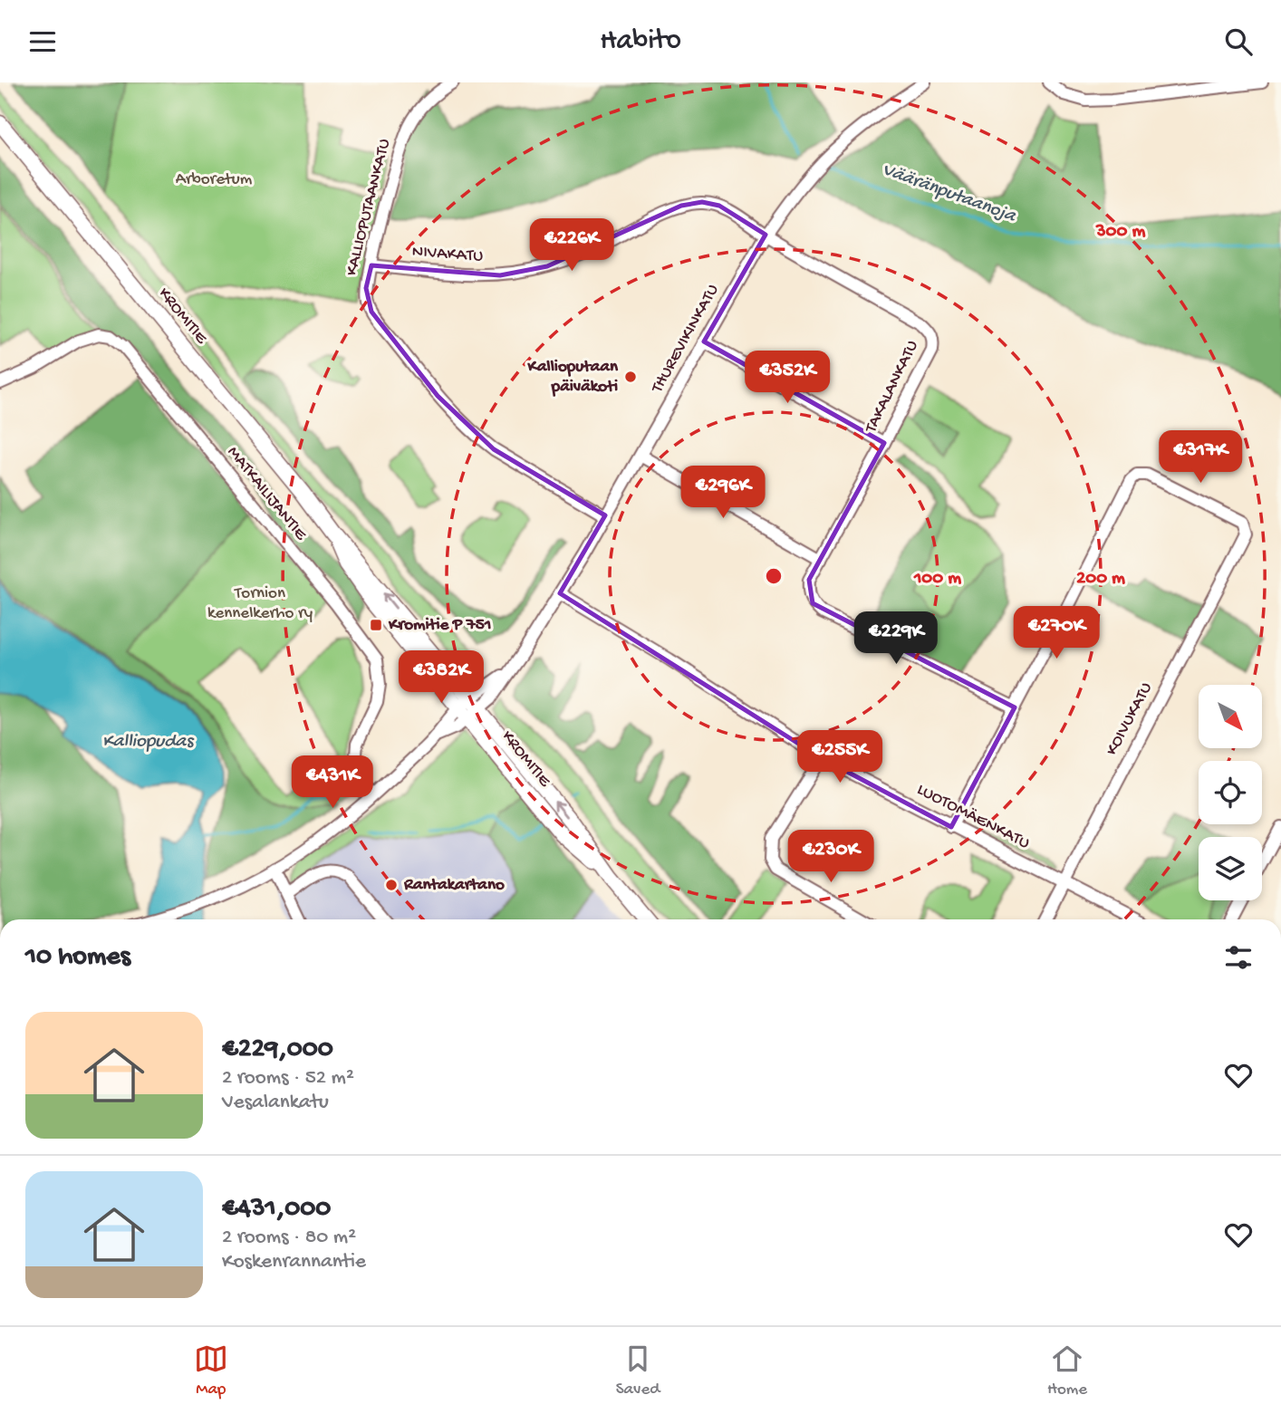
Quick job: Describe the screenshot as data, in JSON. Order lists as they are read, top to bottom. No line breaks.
{"streets":{"main road":["KROMITIE"],"street":["KALLIOPUTAANKATU","NIVAKATU","THUREVIKINKATU","TAKALANKATU","MATKAILIJANTIE","KOIVUKATU","LUOTOMÄENKATU"]},"crossings":[["KALLIOPUTAANKATU","NIVAKATU"],["KALLIOPUTAANKATU","THUREVIKINKATU"],["NIVAKATU","THUREVIKINKATU"],["NIVAKATU","TAKALANKATU"],["KROMITIE","THUREVIKINKATU"],["THUREVIKINKATU","TAKALANKATU"],["THUREVIKINKATU","MATKAILIJANTIE"],["THUREVIKINKATU","LUOTOMÄENKATU"],["TAKALANKATU","KOIVUKATU"],["KOIVUKATU","LUOTOMÄENKATU"]],"water":["Vääränputaanoja","Kalliopudas"],"parks":["Arboretum","Tornion kennelkerho ry"],"places":{"other":["Kallioputaan päiväkoti","Rantakartano"],"transit":["Kromitie P 751"]},"north":"bottom right","page":{"header":"Habito","price":["€226K","€352K","€317K","€296K","€270K","€229K","€382K","€255K","€431K","€230K"],"heading":"10 homes","list":[{"name":"€229,000","note":"2 rooms · 52 m² · Vesalankatu"},{"name":"€431,000","note":"2 rooms · 80 m² · Koskenrannantie"}],"tabs":["Map","Saved","Home"]},"rings":["300 m","100 m","200 m"]}
